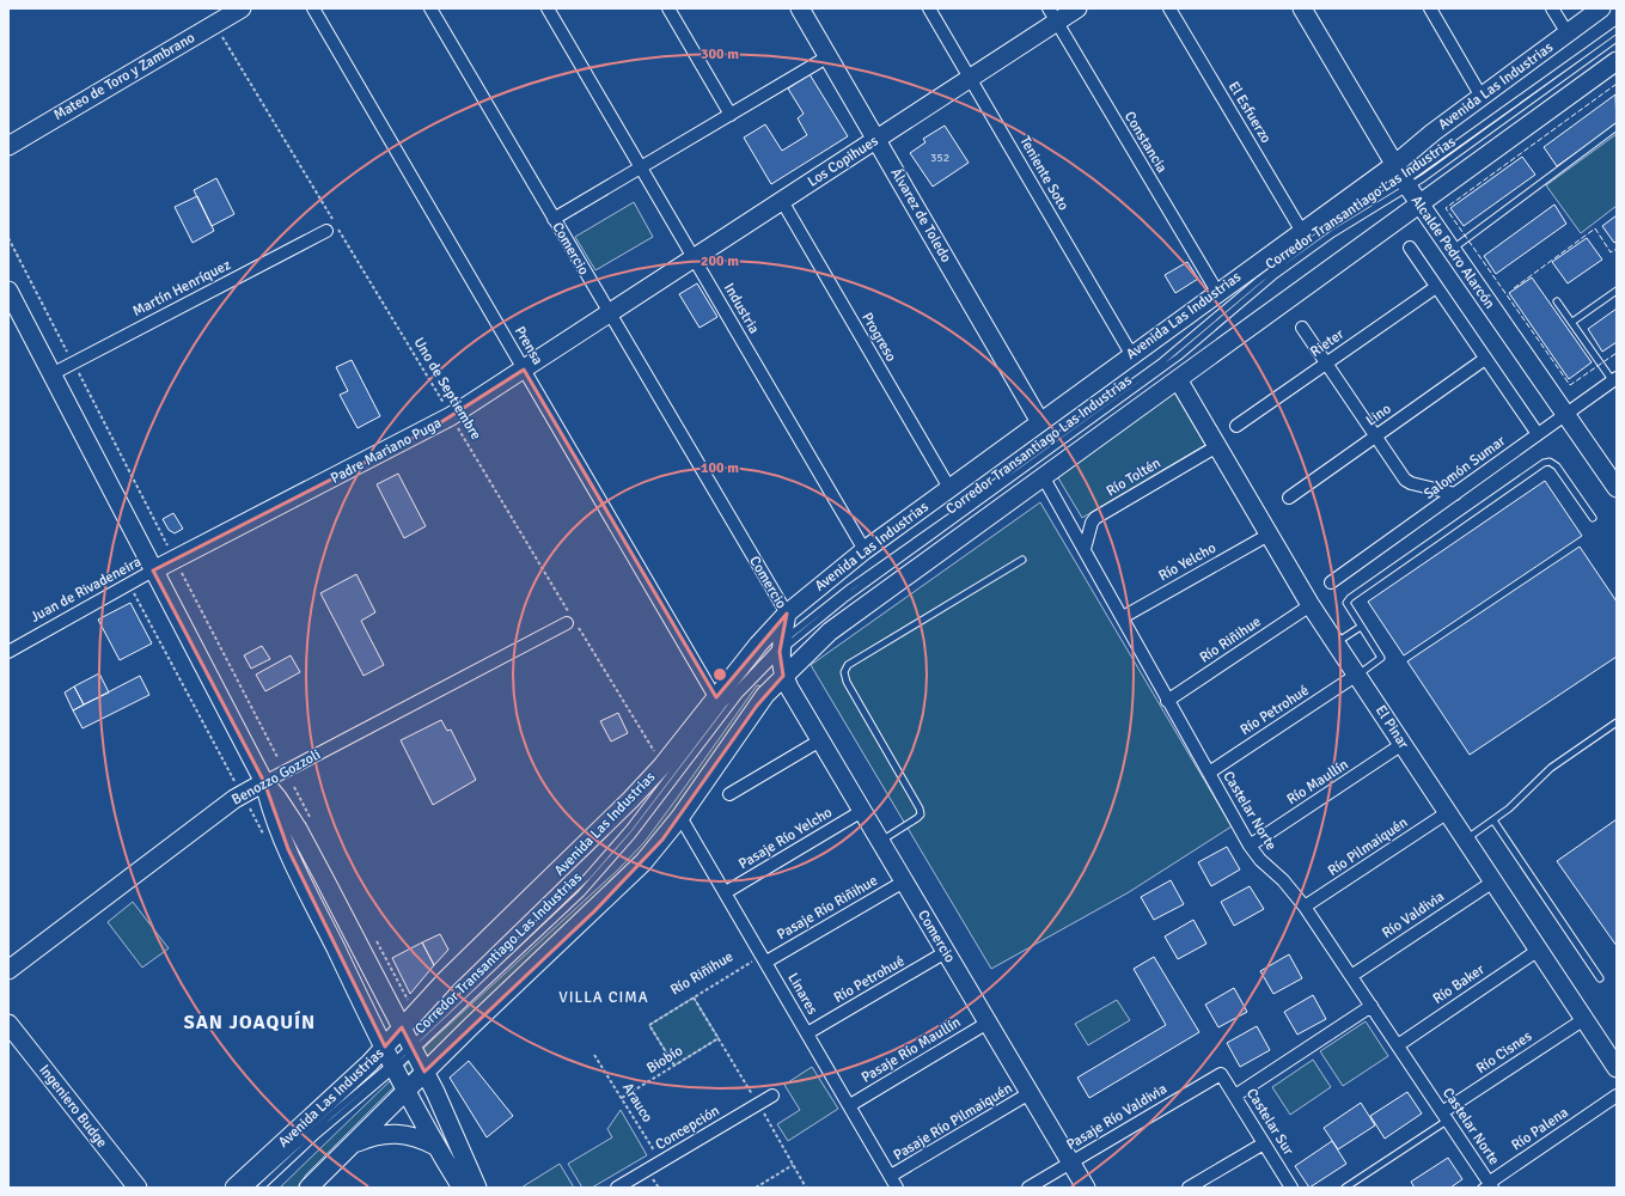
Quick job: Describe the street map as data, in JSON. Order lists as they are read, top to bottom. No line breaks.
{"streets":{"main road":["Mateo de Toro y Zambrano","Avenida Las Industrias","Los Copihues","Álvarez de Toledo","Comercio","Alcalde Pedro Alarcón","Padre Mariano Puga","El Pinar","Benozzo Gozzoli","Ingeniero Budge"],"street":["El Esfuerzo","Constancia","Teniente Soto","Martín Henríquez","Industria","Progreso","Rieter","Prensa","Lino","Salomón Sumar","Río Toltén","Río Yelcho","Juan de Rivadeneira","Río Riñihue","Río Petrohué","Río Maullín","Castelar Norte","Pasaje Río Yelcho","Río Pilmaiquén","Pasaje Río Riñihue","Río Valdivia","Río Baker","Linares","Pasaje Río Maullín","Río Cisnes","Pasaje Río Valdivia","Pasaje Río Pilmaiquén","Castelar Sur","Concepción","Río Palena"],"lane":["Corredor Transantiago Las Industrias"],"path":["Uno de Septiembre","Biobío","Arauco"]},"crossings":[["Mateo de Toro y Zambrano","Uno de Septiembre"],["Avenida Las Industrias","El Esfuerzo"],["Avenida Las Industrias","Constancia"],["Avenida Las Industrias","Teniente Soto"],["Avenida Las Industrias","Álvarez de Toledo"],["Avenida Las Industrias","Comercio"],["Avenida Las Industrias","Alcalde Pedro Alarcón"],["Avenida Las Industrias","Industria"],["Avenida Las Industrias","Progreso"],["Avenida Las Industrias","Prensa"],["Avenida Las Industrias","Uno de Septiembre"],["Constancia","Los Copihues"],["Los Copihues","Teniente Soto"],["Los Copihues","Álvarez de Toledo"],["Los Copihues","Comercio"],["Los Copihues","Industria"],["Los Copihues","Progreso"],["Los Copihues","Padre Mariano Puga"],["Corredor Transantiago Las Industrias","Comercio"],["Corredor Transantiago Las Industrias","Alcalde Pedro Alarcón"],["Comercio","Padre Mariano Puga"],["Comercio","Río Petrohué"],["Comercio","Pasaje Río Yelcho"],["Comercio","Pasaje Río Riñihue"],["Comercio","Pasaje Río Maullín"],["Comercio","Pasaje Río Valdivia"],["Comercio","Pasaje Río Pilmaiquén"],["Alcalde Pedro Alarcón","Salomón Sumar"],["Prensa","Padre Mariano Puga"],["Uno de Septiembre","Padre Mariano Puga"],["Uno de Septiembre","Benozzo Gozzoli"],["Padre Mariano Puga","Juan de Rivadeneira"],["Río Toltén","El Pinar"],["Río Toltén","Castelar Norte"],["Río Yelcho","El Pinar"],["Río Yelcho","Castelar Norte"],["Río Riñihue","El Pinar"],["Río Riñihue","Castelar Norte"],["Río Riñihue","Pasaje Río Riñihue"],["Río Riñihue","Linares"],["Río Riñihue","Biobío"],["Río Petrohué","El Pinar"],["Río Petrohué","Castelar Norte"],["Río Petrohué","Linares"],["El Pinar","Río Maullín"],["El Pinar","Río Pilmaiquén"],["El Pinar","Río Valdivia"],["El Pinar","Río Baker"],["El Pinar","Río Cisnes"],["Río Maullín","Castelar Norte"],["Castelar Norte","Río Pilmaiquén"],["Castelar Norte","Río Valdivia"],["Castelar Norte","Río Baker"],["Castelar Norte","Río Cisnes"],["Castelar Norte","Río Palena"],["Pasaje Río Yelcho","Linares"],["Pasaje Río Riñihue","Linares"],["Linares","Pasaje Río Maullín"],["Linares","Pasaje Río Pilmaiquén"],["Biobío","Arauco"],["Arauco","Concepción"],["Pasaje Río Valdivia","Castelar Sur"]],"districts":["VILLA CIMA","SAN JOAQUÍN"],"house_numbers":["352"],"rings":["300 m","200 m","100 m"]}
